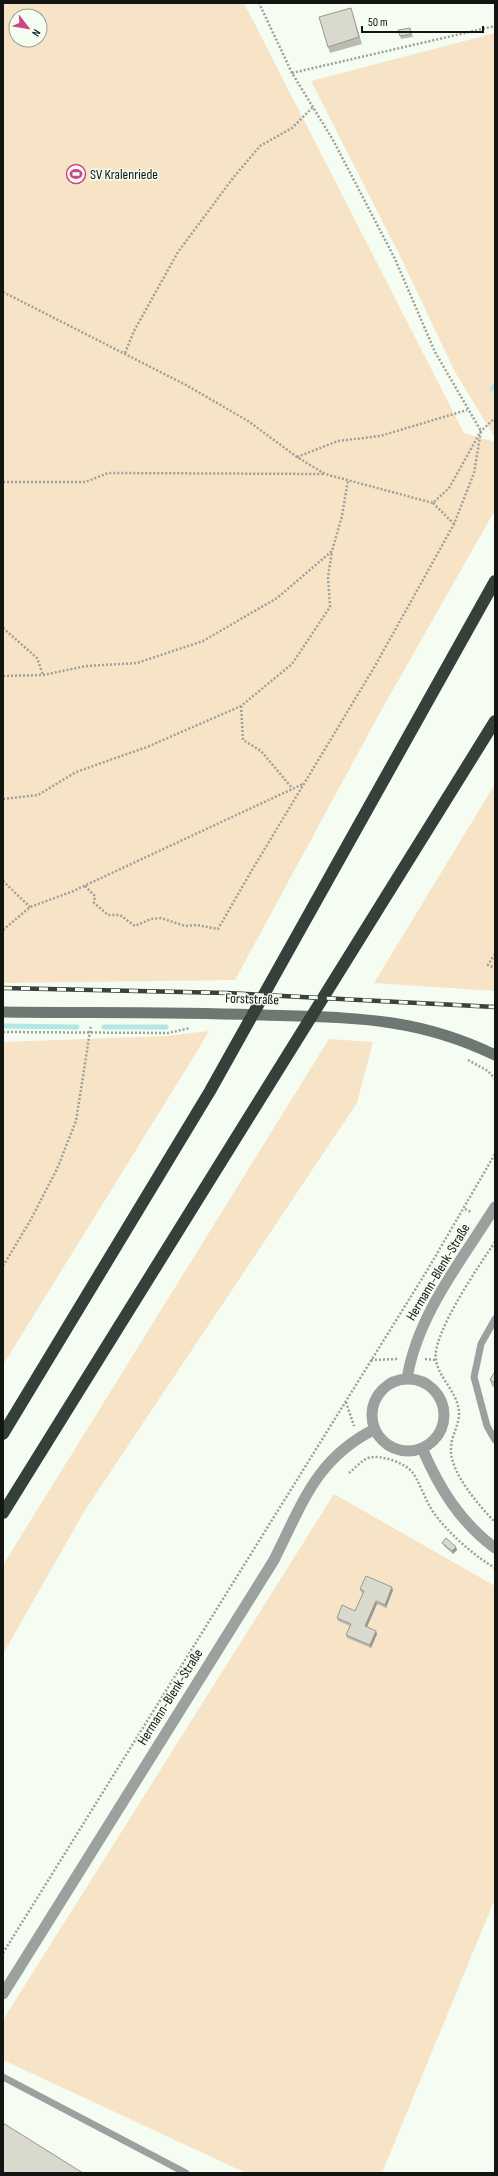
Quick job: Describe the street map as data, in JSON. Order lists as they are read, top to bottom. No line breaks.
{"streets":{"main road":["Forststraße"],"street":["Hermann-Blenk-Straße"]},"places":{"sports":["SV Kralenriede"]},"scale_bar":"50 m","north":"bottom right"}
